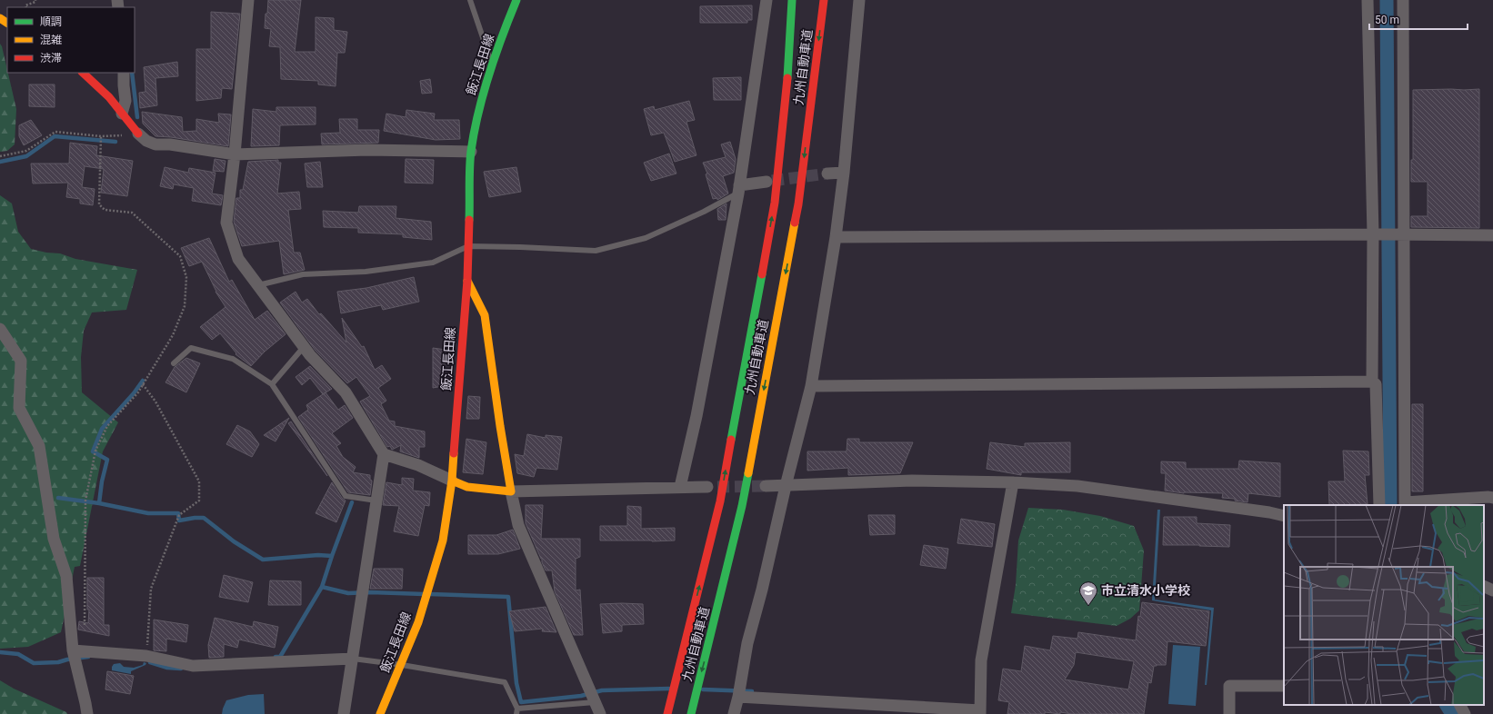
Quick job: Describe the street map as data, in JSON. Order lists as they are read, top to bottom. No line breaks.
{"streets":{"main road":["飯江長田線","九州自動車道"]},"places":{"school or university":["市立清水小学校"]},"legend":["順調","混雑","渋滞"],"scale_bar":"50 m"}
